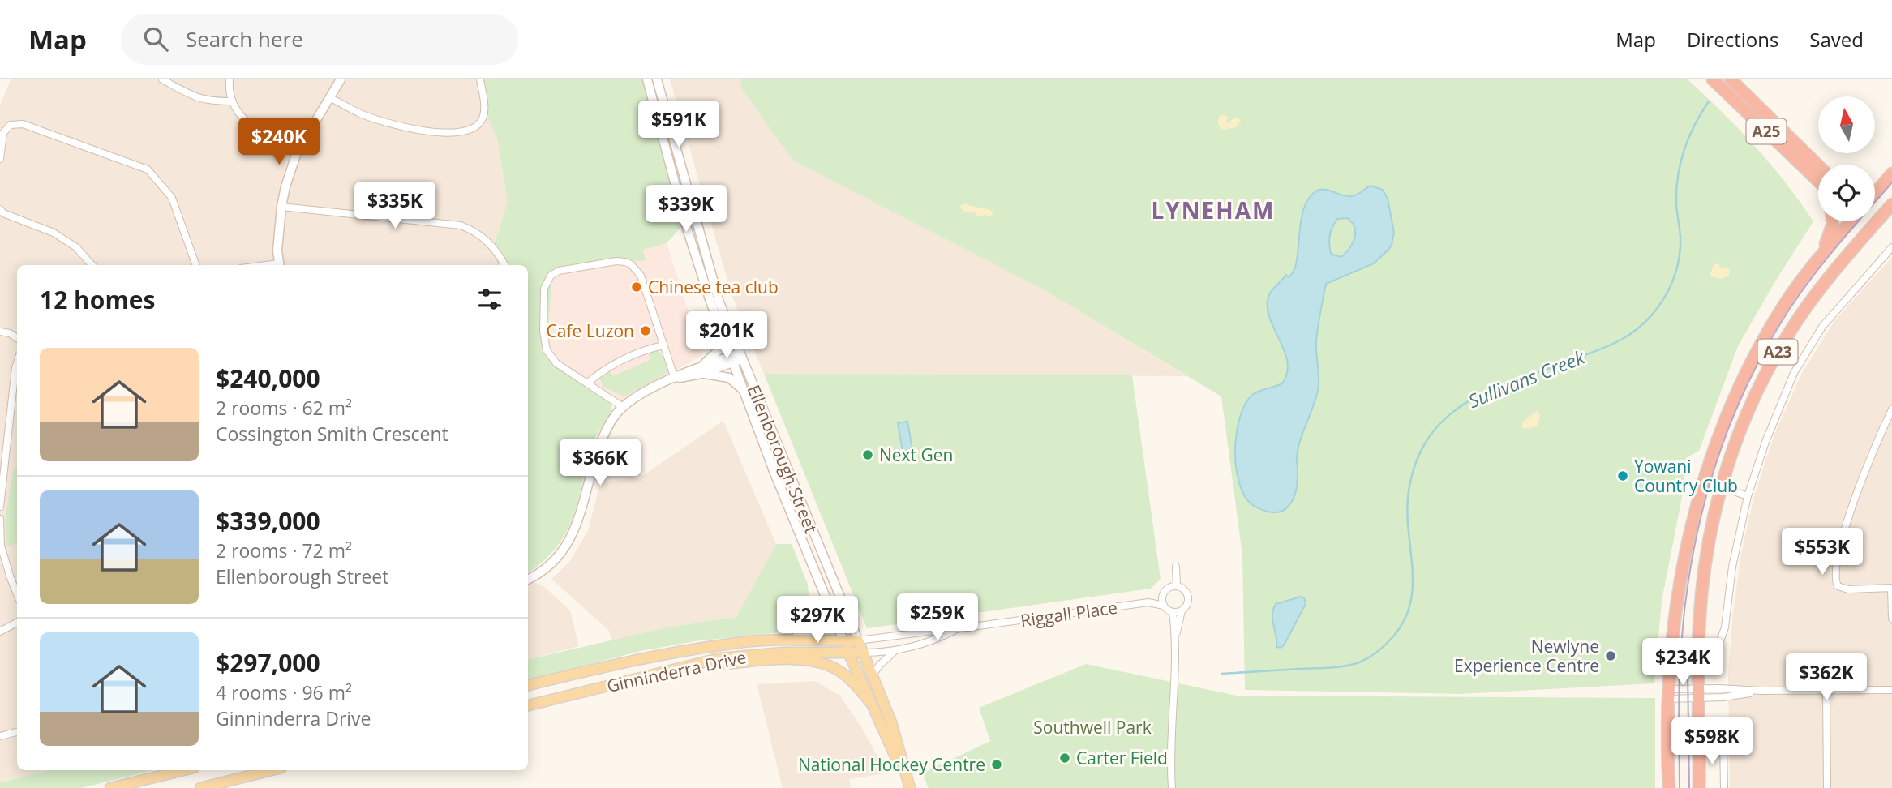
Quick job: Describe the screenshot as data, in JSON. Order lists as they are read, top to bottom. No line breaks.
{"streets":{"highway":["A25","A23"],"main road":["Ellenborough Street","Ginninderra Drive"],"street":["Riggall Place"]},"crossings":[["Ellenborough Street","Riggall Place"],["Ellenborough Street","Ginninderra Drive"],["Riggall Place","Ginninderra Drive"]],"districts":["LYNEHAM"],"water":["Sullivans Creek"],"parks":["Southwell Park"],"places":["Chinese tea club","Cafe Luzon","Next Gen","Yowani Country Club","Newlyne Experience Centre","Carter Field","National Hockey Centre"],"north":"top","page":{"header":"Map","search":"Search here","nav":["Map","Directions","Saved"],"price":["$591K","$240K","$335K","$339K","$201K","$366K","$553K","$259K","$297K","$234K","$362K","$598K"],"heading":"12 homes","list":[{"name":"$240,000","note":"2 rooms · 62 m² · Cossington Smith Crescent"},{"name":"$339,000","note":"2 rooms · 72 m² · Ellenborough Street"},{"name":"$297,000","note":"4 rooms · 96 m² · Ginninderra Drive"}]}}
